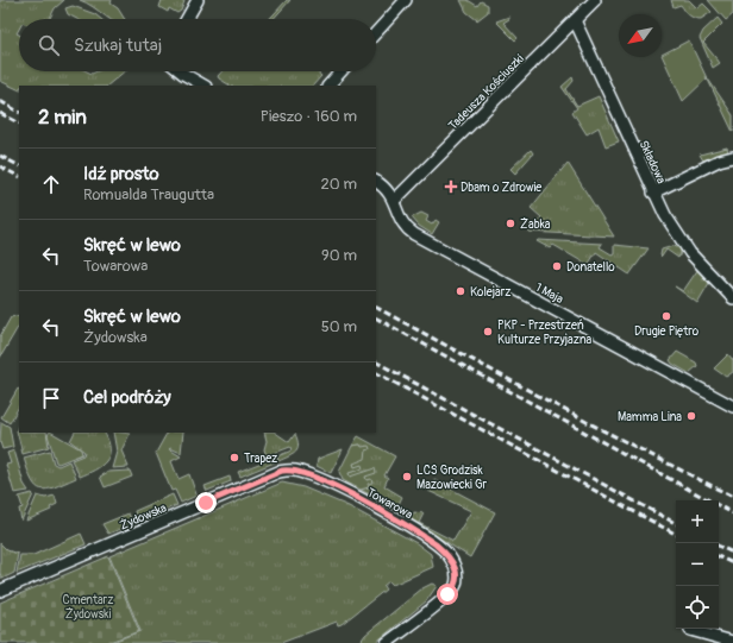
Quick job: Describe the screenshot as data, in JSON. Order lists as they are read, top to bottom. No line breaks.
{"streets":{"street":["Tadeusza Kościuszki","Składowa","1 Maja","Towarowa","Żydowska"]},"crossings":[["Tadeusza Kościuszki","Składowa"],["Tadeusza Kościuszki","1 Maja"],["Towarowa","Żydowska"]],"parks":["Cmentarz Żydowski"],"places":{"health":["Dbam o Zdrowie"],"other":["Żabka","Donatello","Kolejarz","Drugie Piętro","PKP - Przestrzeń Kulturze Przyjazna","Mamma Lina","Trapez","LCS Grodzisk Mazowiecki Gr"]},"north":"bottom left","page":{"search":"Szukaj tutaj","heading":["2 min","Pieszo · 160 m"],"list":[["Idź prosto","Romualda Traugutta","20 m"],["Skręć w lewo","Towarowa","90 m"],["Skręć w lewo","Żydowska","50 m"],"Cel podróży"],"map_buttons":["+","−"]}}
